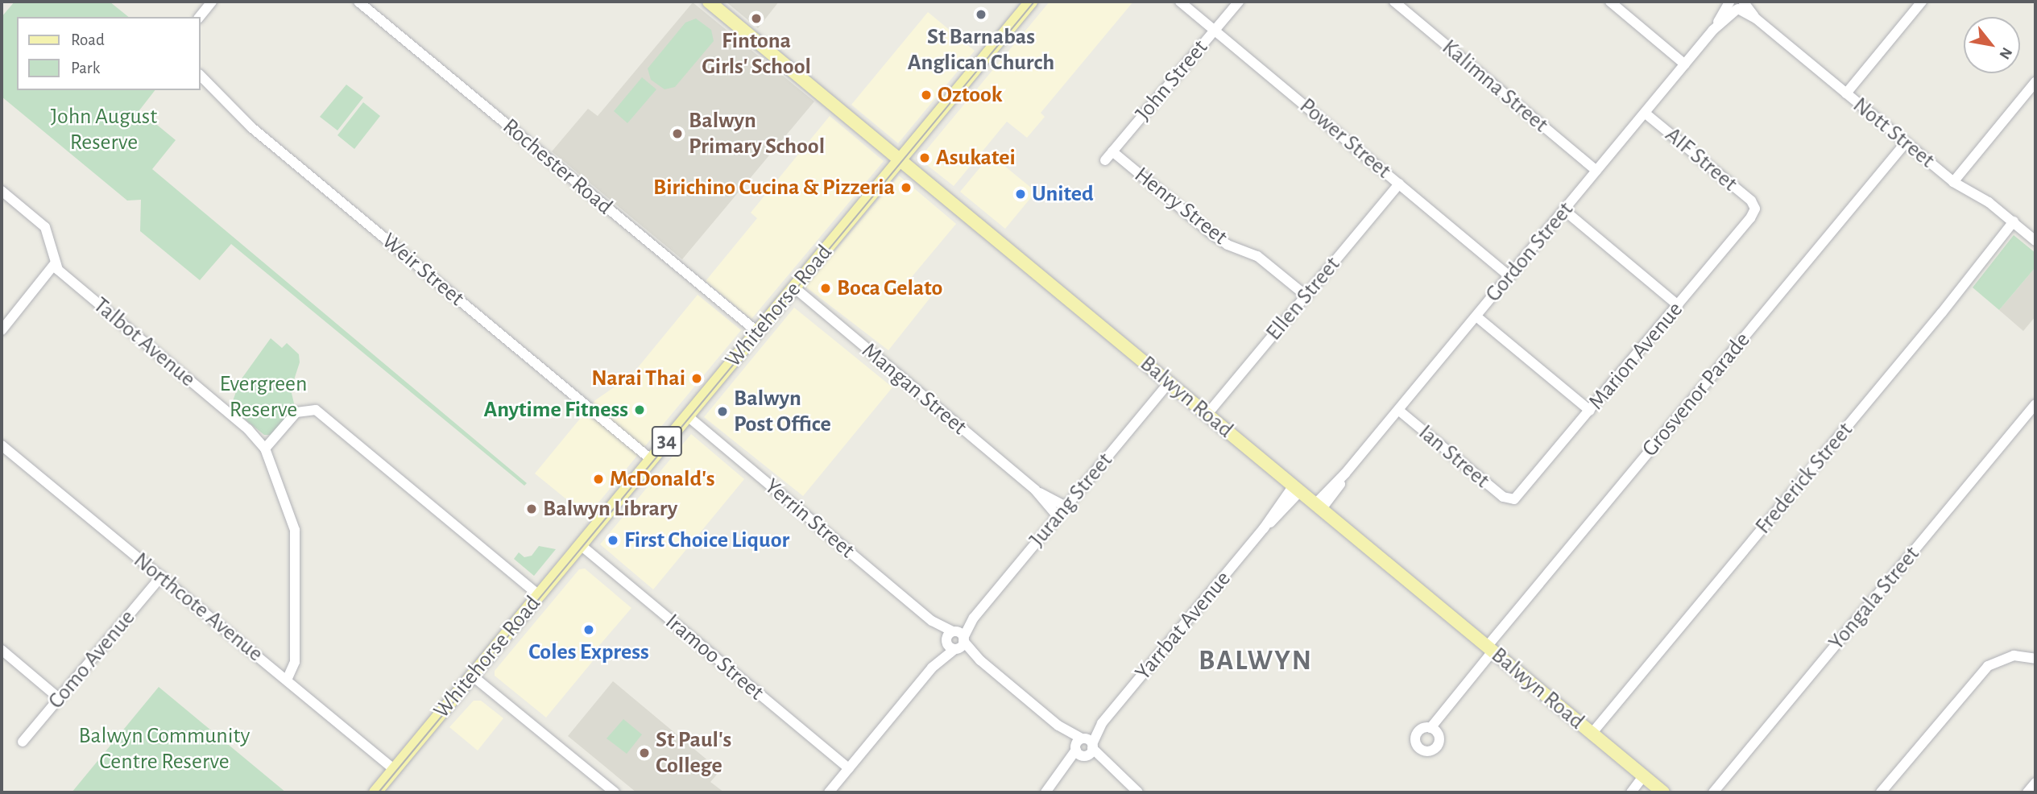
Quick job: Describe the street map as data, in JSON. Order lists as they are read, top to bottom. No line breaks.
{"streets":{"main road":["Whitehorse Road","Balwyn Road","34"],"street":["John Street","Kalimna Street","Nott Street","Power Street","AIF Street","Rochester Road","Henry Street","Gordon Street","Weir Street","Ellen Street","Talbot Avenue","Marion Avenue","Mangan Street","Grosvenor Parade","Ian Street","Frederick Street","Jurang Street","Yerrin Street","Yongala Street","Northcote Avenue","Yarrbat Avenue","Iramoo Street","Como Avenue"]},"crossings":[["John Street","Power Street"],["John Street","Henry Street"],["Kalimna Street","Gordon Street"],["Nott Street","Gordon Street"],["Nott Street","Grosvenor Parade"],["Nott Street","Frederick Street"],["Power Street","Gordon Street"],["Power Street","Ellen Street"],["AIF Street","Gordon Street"],["AIF Street","Marion Avenue"],["Rochester Road","Whitehorse Road"],["Henry Street","Ellen Street"],["Gordon Street","Balwyn Road"],["Gordon Street","Ian Street"],["Weir Street","Whitehorse Road"],["Ellen Street","Balwyn Road"],["Whitehorse Road","Mangan Street"],["Whitehorse Road","Balwyn Road"],["Whitehorse Road","Yerrin Street"],["Whitehorse Road","Northcote Avenue"],["Whitehorse Road","Iramoo Street"],["Marion Avenue","Ian Street"],["Mangan Street","Jurang Street"],["Grosvenor Parade","Balwyn Road"],["Balwyn Road","Frederick Street"],["Balwyn Road","Jurang Street"],["Balwyn Road","Yarrbat Avenue"],["Jurang Street","Yerrin Street"],["Jurang Street","Iramoo Street"],["Yerrin Street","Yarrbat Avenue"],["Northcote Avenue","Como Avenue"]],"districts":["BALWYN"],"parks":["John August Reserve","Evergreen Reserve","Balwyn Community Centre Reserve"],"places":["St Barnabas Anglican Church","Fintona Girls' School","Oztook","Balwyn Primary School","Asukatei","Birichino Cucina & Pizzeria","United","Boca Gelato","Narai Thai","Anytime Fitness","Balwyn Post Office","McDonald's","Balwyn Library","First Choice Liquor","Coles Express","St Paul's College"],"legend":["Road","Park"],"north":"bottom right"}
